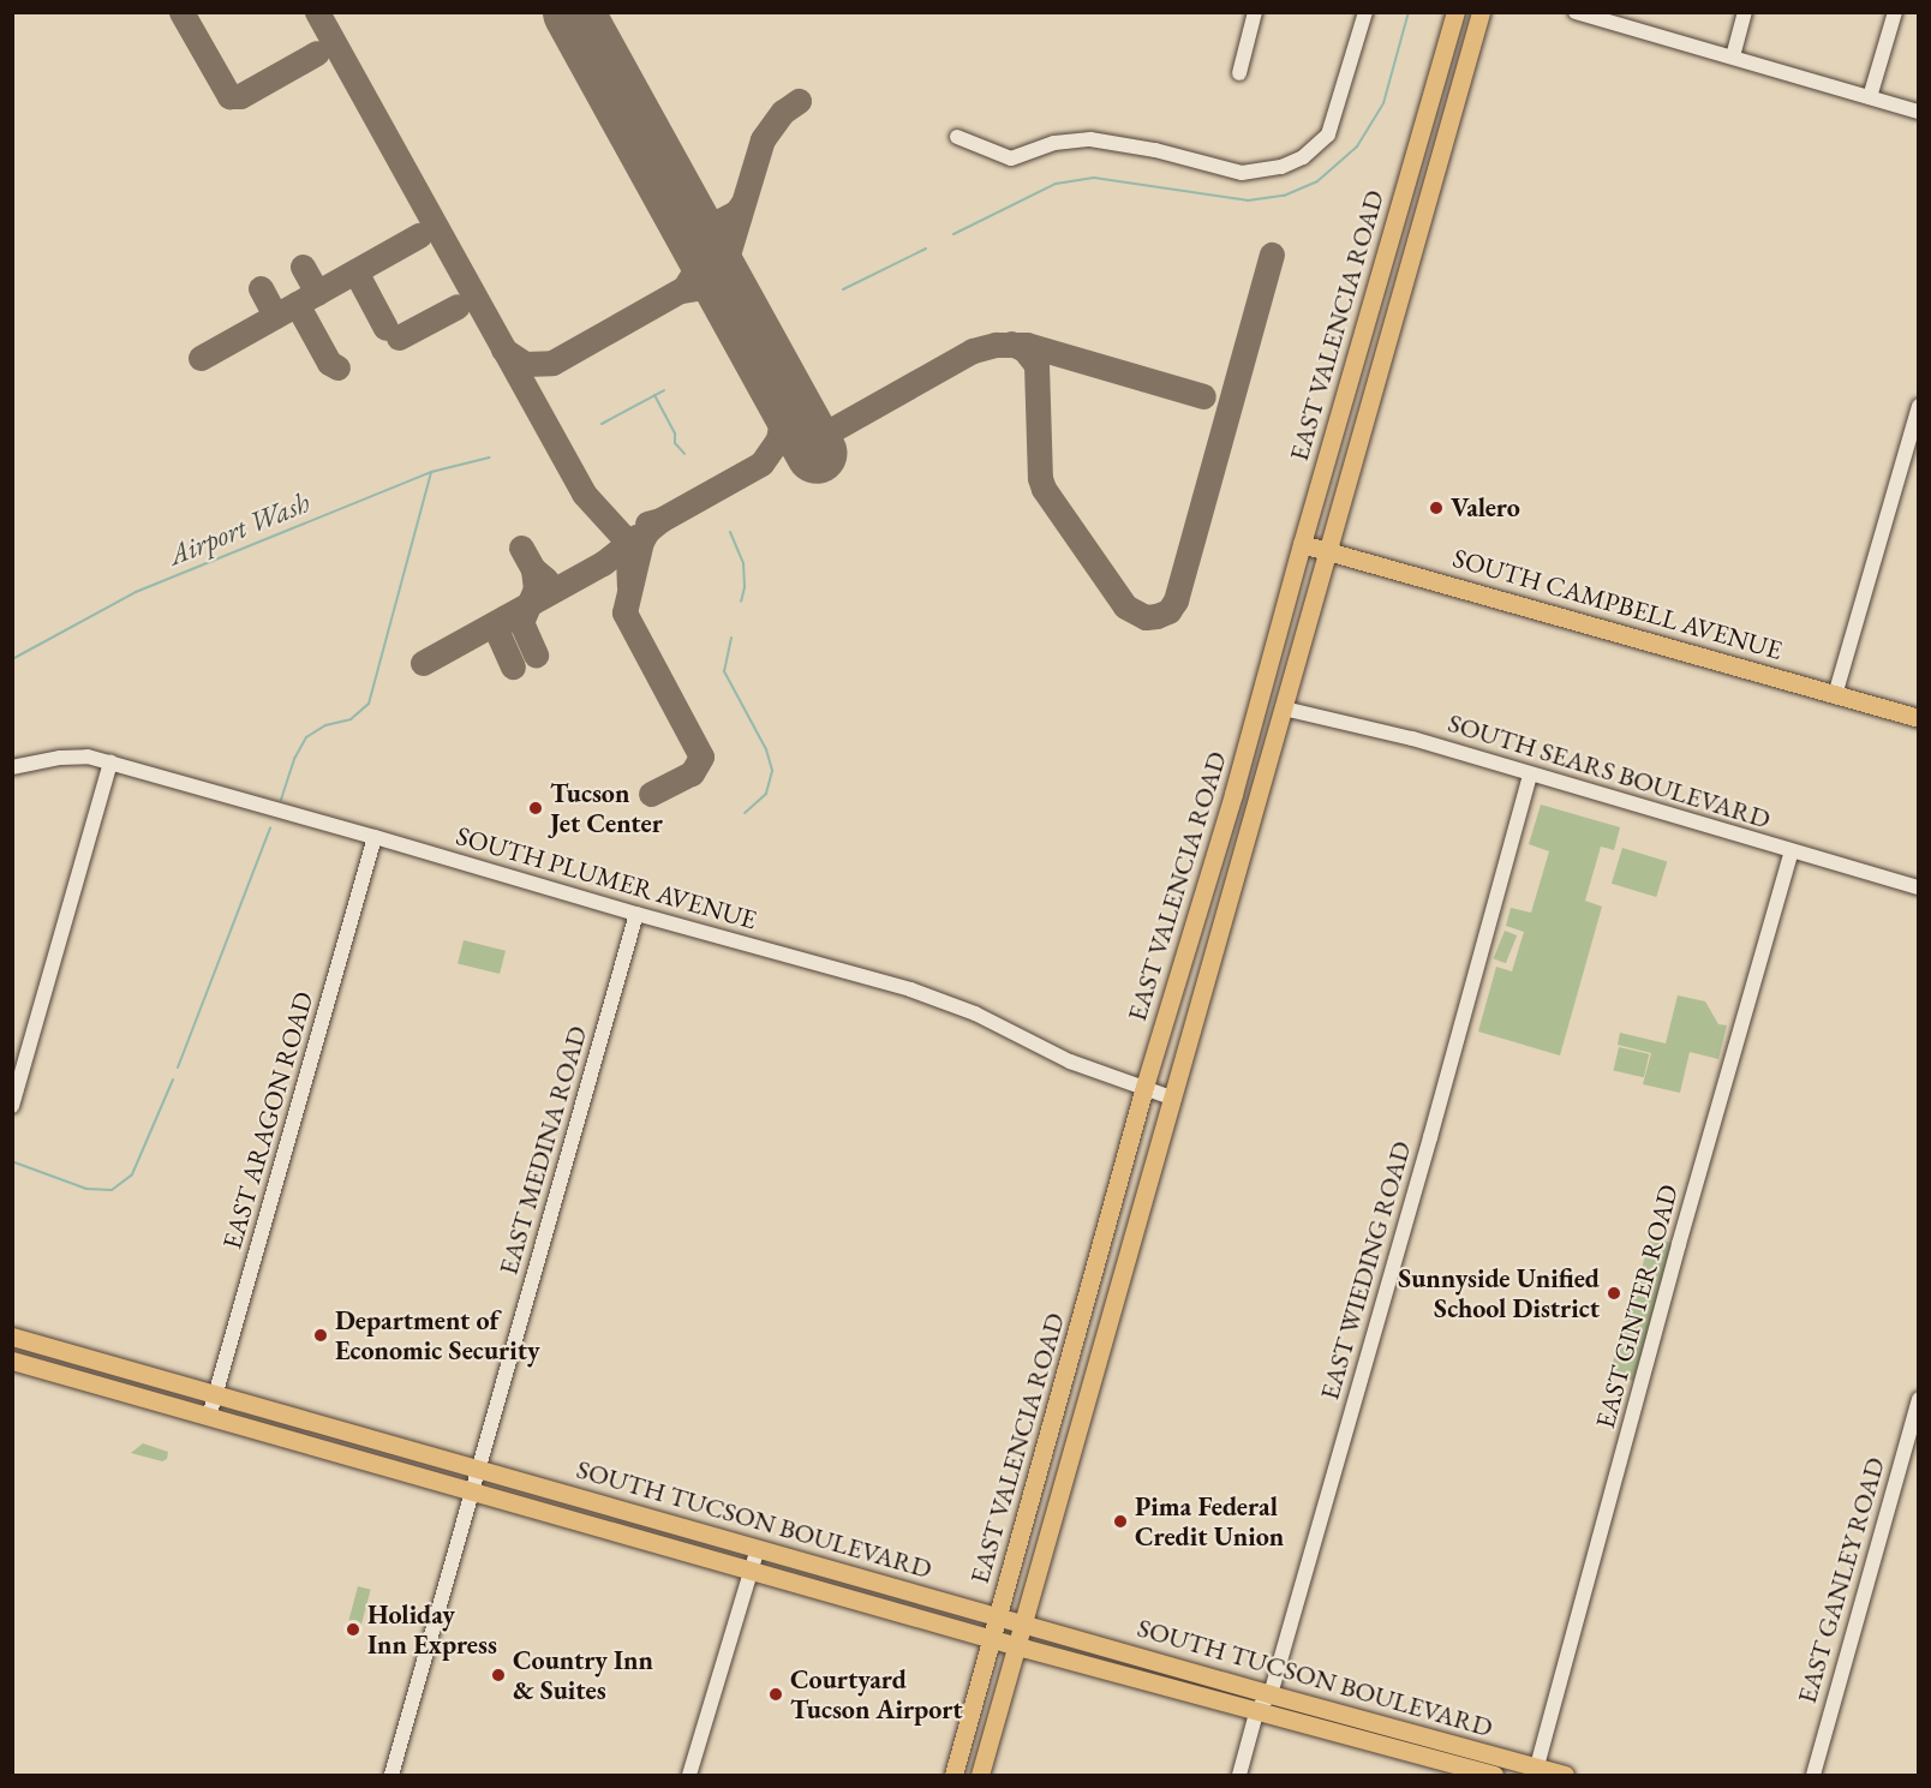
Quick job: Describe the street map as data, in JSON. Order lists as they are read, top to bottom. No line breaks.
{"streets":{"main road":["EAST VALENCIA ROAD","SOUTH CAMPBELL AVENUE","SOUTH TUCSON BOULEVARD"],"street":["SOUTH SEARS BOULEVARD","SOUTH PLUMER AVENUE","EAST ARAGON ROAD","EAST MEDINA ROAD","EAST WIEDING ROAD","EAST GINTER ROAD","EAST GANLEY ROAD"]},"crossings":[["EAST VALENCIA ROAD","SOUTH CAMPBELL AVENUE"],["EAST VALENCIA ROAD","SOUTH SEARS BOULEVARD"],["EAST VALENCIA ROAD","SOUTH PLUMER AVENUE"],["EAST VALENCIA ROAD","SOUTH TUCSON BOULEVARD"],["SOUTH SEARS BOULEVARD","EAST WIEDING ROAD"],["SOUTH SEARS BOULEVARD","EAST GINTER ROAD"],["SOUTH PLUMER AVENUE","EAST ARAGON ROAD"],["SOUTH PLUMER AVENUE","EAST MEDINA ROAD"],["EAST ARAGON ROAD","SOUTH TUCSON BOULEVARD"],["EAST MEDINA ROAD","SOUTH TUCSON BOULEVARD"],["EAST WIEDING ROAD","SOUTH TUCSON BOULEVARD"],["EAST GINTER ROAD","SOUTH TUCSON BOULEVARD"]],"water":["Airport Wash"],"places":["Valero","Tucson Jet Center","Sunnyside Unified School District","Department of Economic Security","Pima Federal Credit Union","Holiday Inn Express","Country Inn & Suites","Courtyard Tucson Airport"]}
